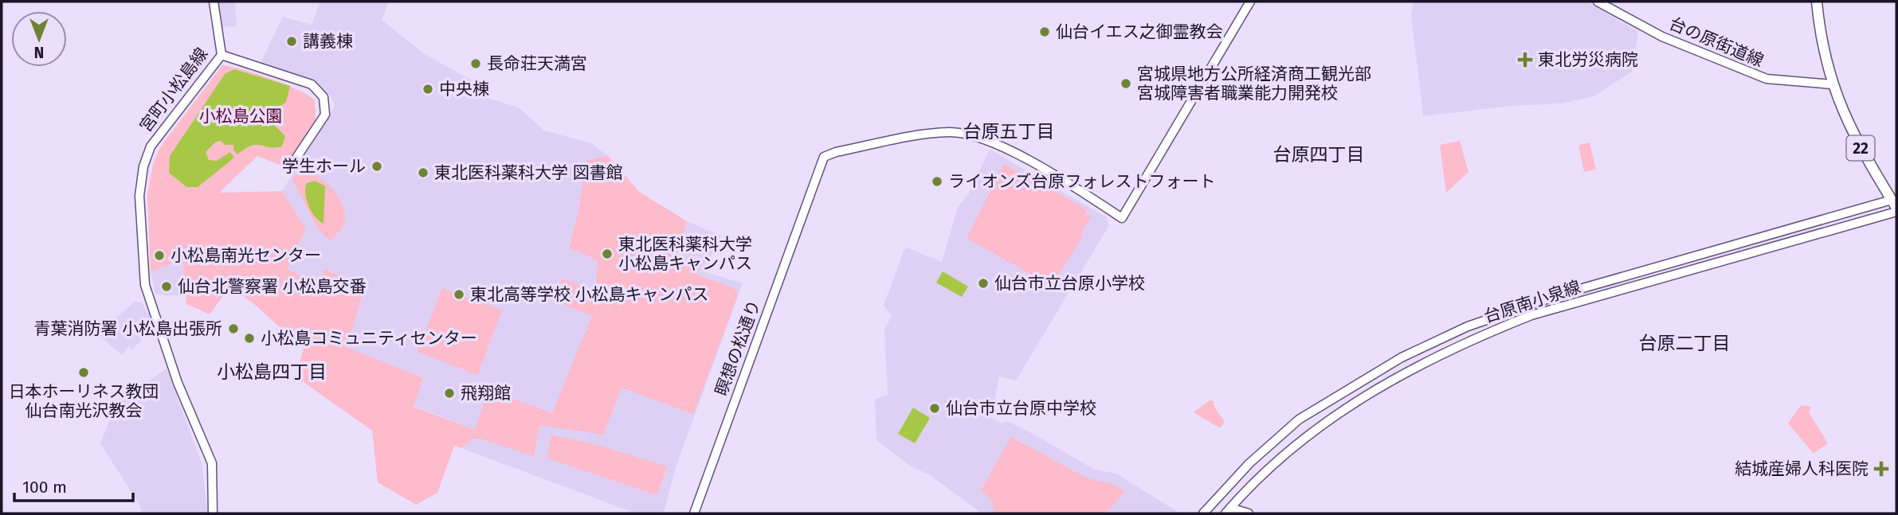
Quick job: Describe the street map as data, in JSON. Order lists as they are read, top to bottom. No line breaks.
{"streets":{"main road":["22"],"street":["台の原街道線","宮町小松島線","台原南小泉線","瞑想の松通り"]},"crossings":[["台の原街道線","22"],["22","台原南小泉線"]],"districts":["台原五丁目","台原四丁目","台原二丁目","小松島四丁目"],"parks":["小松島公園"],"places":{"other":["仙台イエス之御霊教会","講義棟","長命荘天満宮","宮城県地方公所経済商工観光部 宮城障害者職業能力開発校","中央棟","学生ホール","東北医科薬科大学 図書館","ライオンズ台原フォレストフォート","東北医科薬科大学 小松島キャンパス","小松島南光センター","仙台市立台原小学校","仙台北警察署 小松島交番","東北高等学校 小松島キャンパス","青葉消防署 小松島出張所","小松島コミュニティセンター","日本ホーリネス教団 仙台南光沢教会","飛翔館","仙台市立台原中学校"],"health":["東北労災病院","結城産婦人科医院"]},"scale_bar":"100 m","north":"bottom"}
